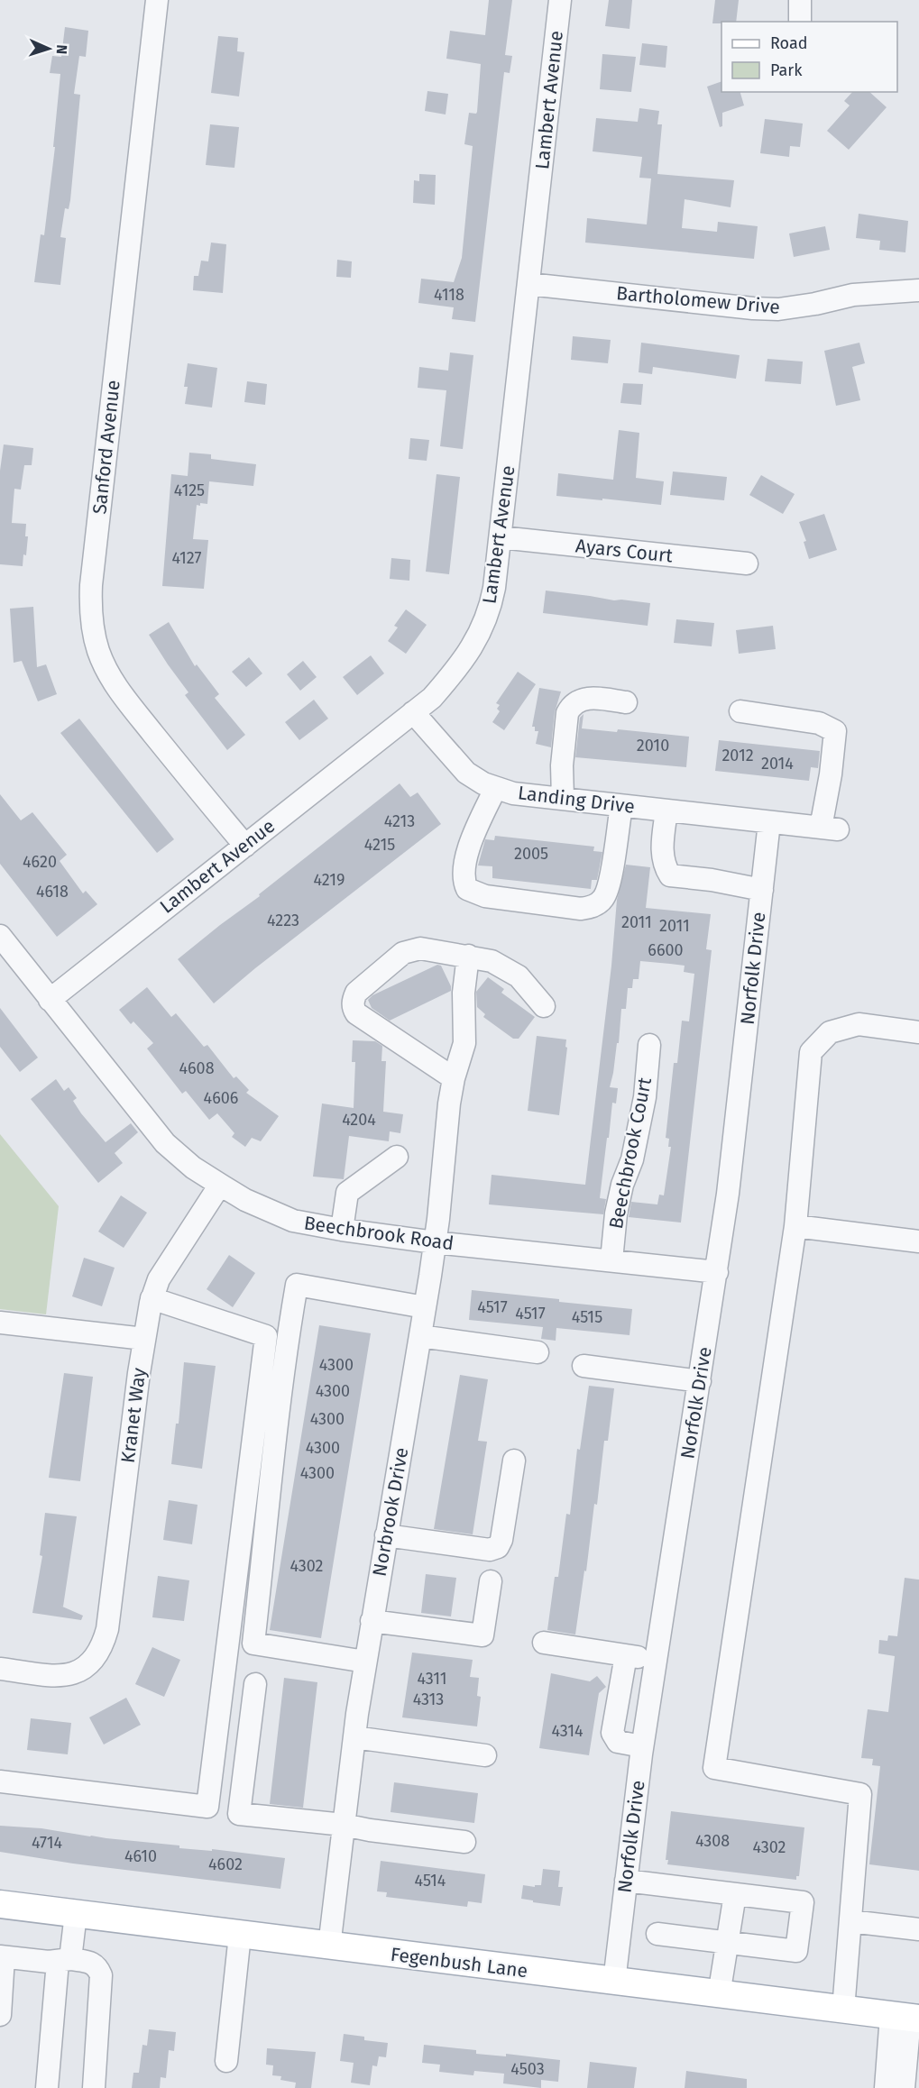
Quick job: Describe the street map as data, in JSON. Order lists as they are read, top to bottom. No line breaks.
{"streets":{"main road":["Fegenbush Lane"],"street":["Lambert Avenue","Bartholomew Drive","Sanford Avenue","Ayars Court","Landing Drive","Norfolk Drive","Beechbrook Court","Beechbrook Road","Kranet Way","Norbrook Drive"]},"crossings":[["Lambert Avenue","Bartholomew Drive"],["Lambert Avenue","Sanford Avenue"],["Lambert Avenue","Ayars Court"],["Lambert Avenue","Landing Drive"],["Lambert Avenue","Beechbrook Road"],["Landing Drive","Norfolk Drive"],["Norfolk Drive","Beechbrook Road"],["Norfolk Drive","Fegenbush Lane"],["Beechbrook Court","Beechbrook Road"],["Beechbrook Road","Kranet Way"],["Beechbrook Road","Norbrook Drive"],["Norbrook Drive","Fegenbush Lane"]],"house_numbers":["4118","4125","4127","2010","2012","2014","4213","4215","2005","4620","4219","4618","4223","2011","2011","6600","4608","4606","4204","4517","4517","4515","4300","4300","4300","4300","4300","4302","4311","4313","4314","4308","4714","4302","4610","4602","4514","4503"],"legend":["Road","Park"],"north":"right"}
